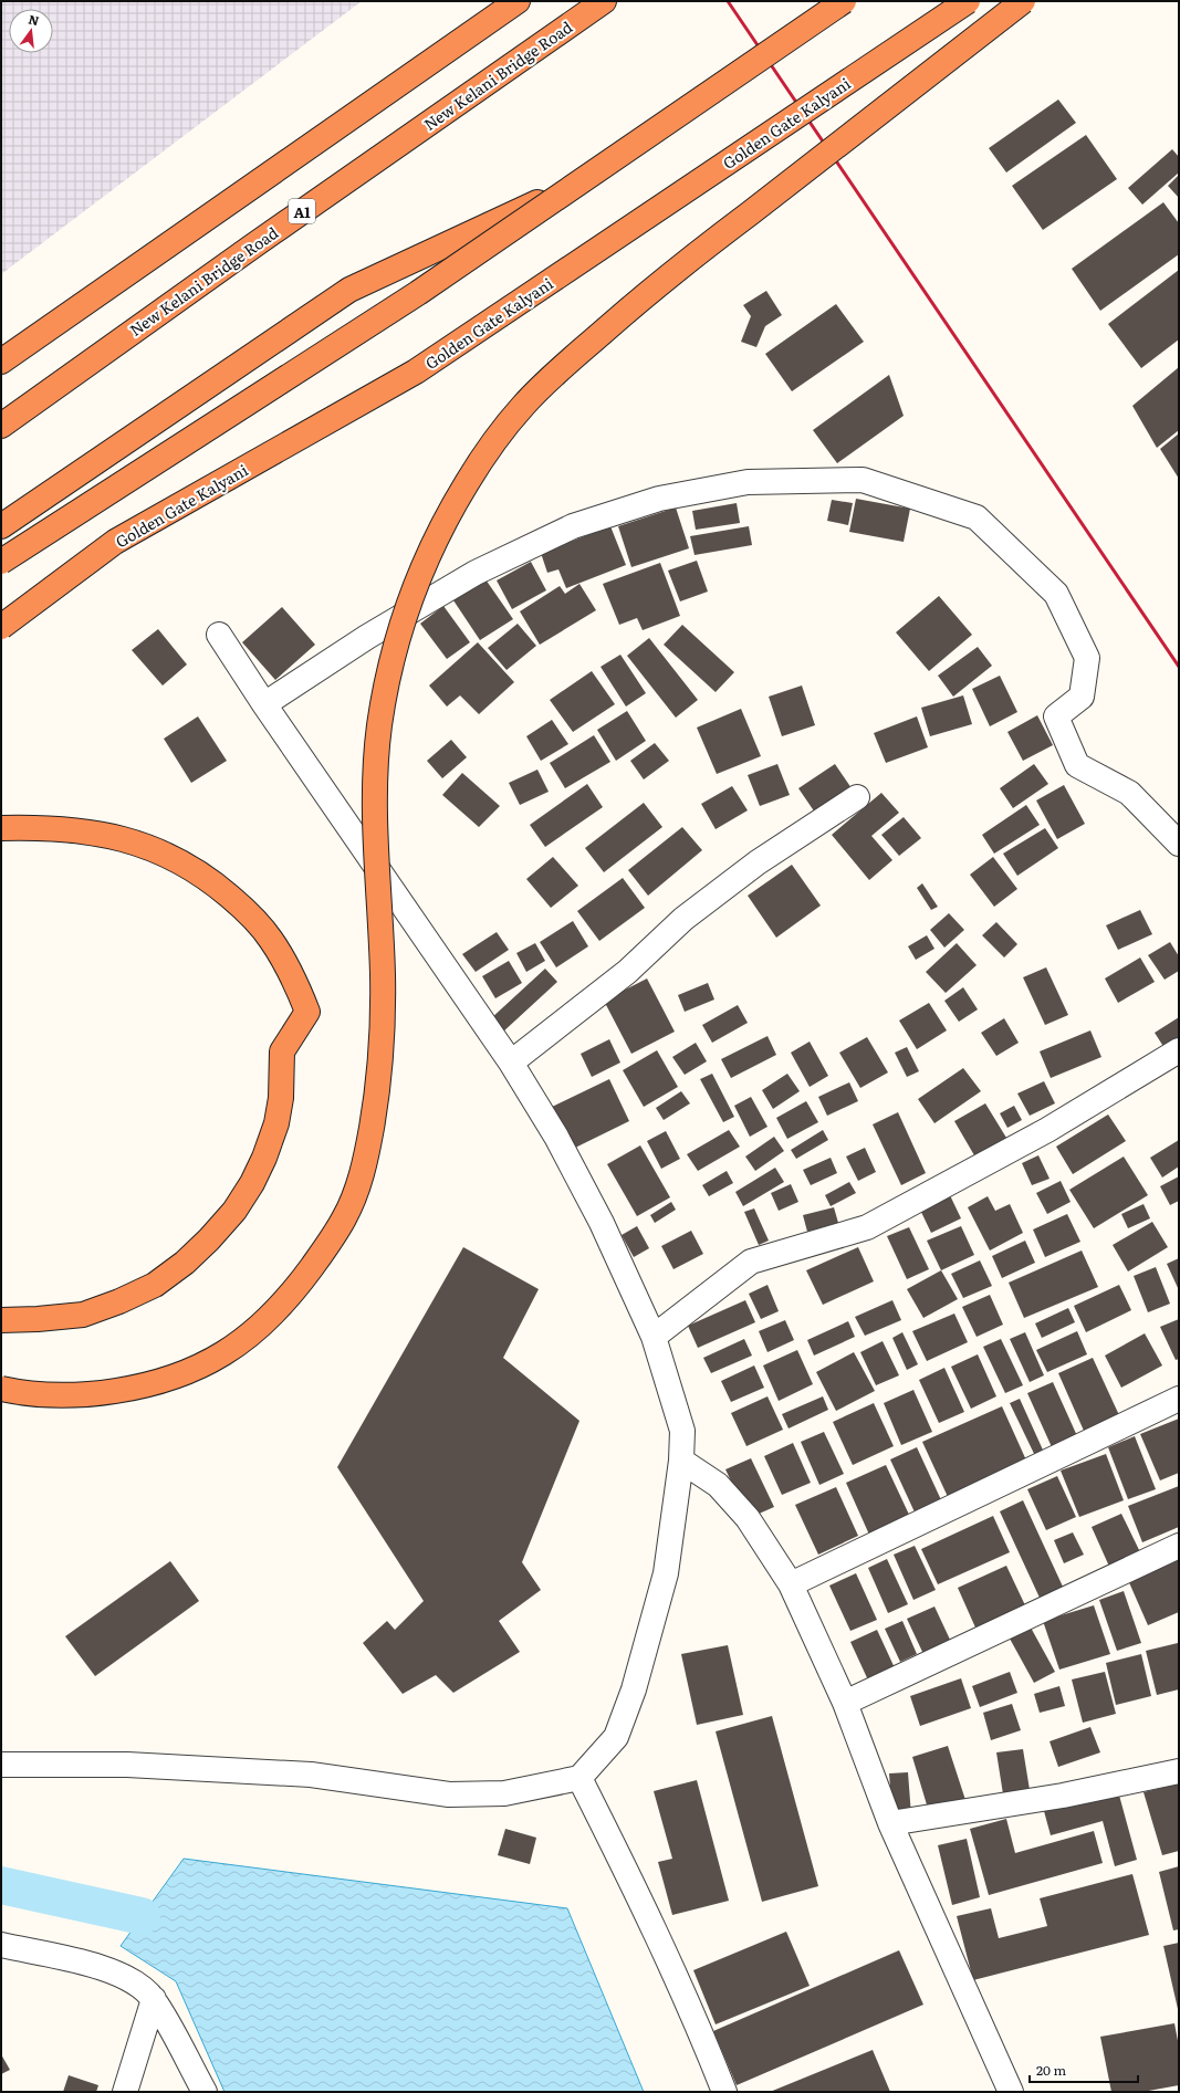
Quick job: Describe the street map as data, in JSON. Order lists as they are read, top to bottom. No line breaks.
{"streets":{"highway":["New Kelani Bridge Road","Golden Gate Kalyani","A1"]},"scale_bar":"20 m","north":"top"}
